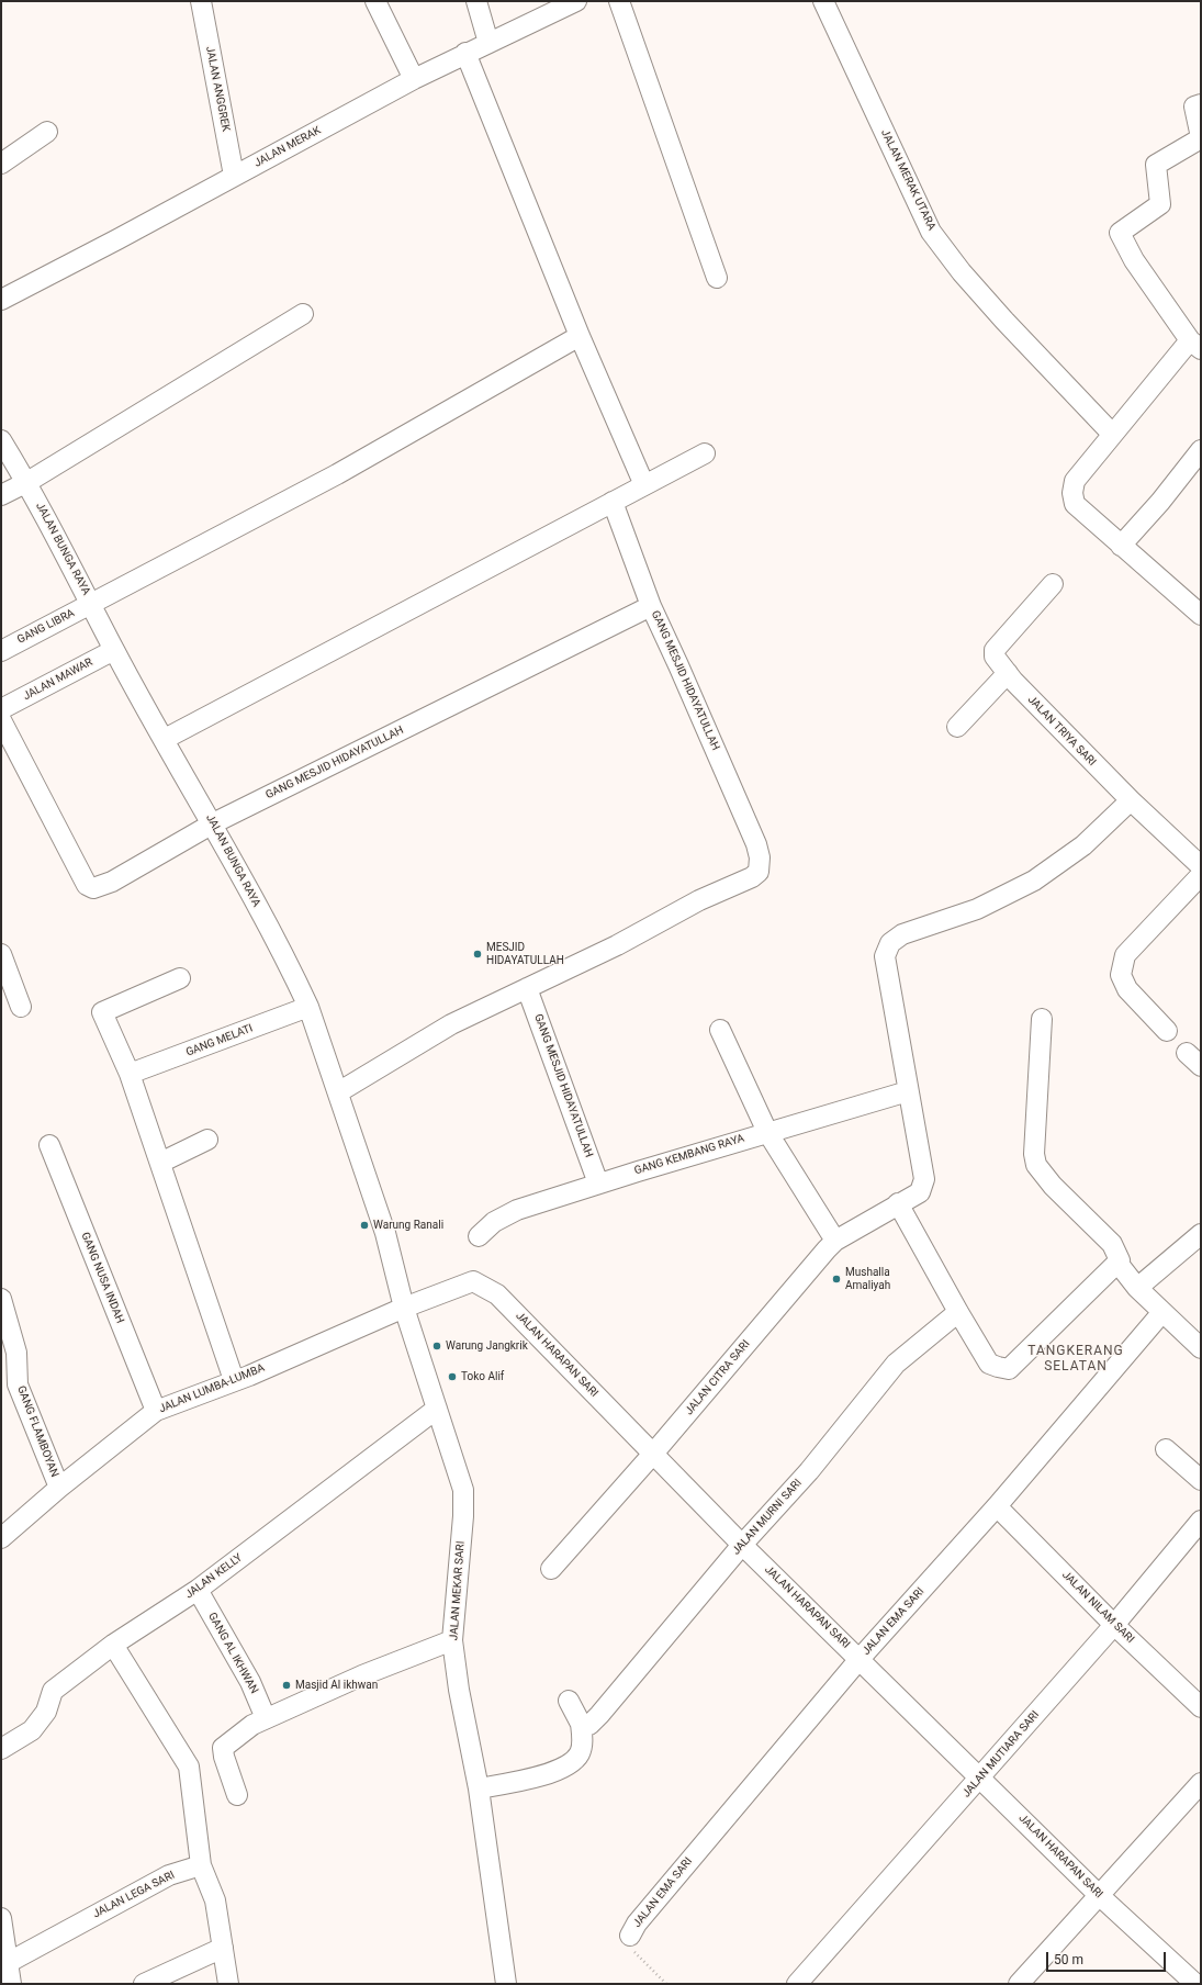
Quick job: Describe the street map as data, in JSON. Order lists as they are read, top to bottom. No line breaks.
{"streets":{"street":["JALAN ANGGREK","JALAN MERAK","JALAN MERAK UTARA","JALAN BUNGA RAYA","GANG LIBRA","JALAN MAWAR","GANG MESJID HIDAYATULLAH","JALAN TRIYA SARI","GANG MELATI","GANG KEMBANG RAYA","GANG NUSA INDAH","JALAN HARAPAN SARI","JALAN CITRA SARI","JALAN LUMBA-LUMBA","GANG FLAMBOYAN","JALAN MURNI SARI","JALAN KELLY","JALAN MEKAR SARI","JALAN NILAM SARI","JALAN EMA SARI","GANG AL IKHWAN","JALAN MUTIARA SARI","JALAN LEGA SARI"]},"crossings":[["JALAN ANGGREK","JALAN MERAK"],["JALAN BUNGA RAYA","GANG LIBRA"],["JALAN BUNGA RAYA","JALAN MAWAR"],["JALAN BUNGA RAYA","GANG MESJID HIDAYATULLAH"],["JALAN BUNGA RAYA","GANG MELATI"],["JALAN BUNGA RAYA","JALAN HARAPAN SARI"],["JALAN BUNGA RAYA","JALAN LUMBA-LUMBA"],["JALAN BUNGA RAYA","JALAN MEKAR SARI"],["GANG MESJID HIDAYATULLAH","GANG KEMBANG RAYA"],["GANG KEMBANG RAYA","JALAN CITRA SARI"],["GANG NUSA INDAH","JALAN LUMBA-LUMBA"],["JALAN HARAPAN SARI","JALAN CITRA SARI"],["JALAN HARAPAN SARI","JALAN LUMBA-LUMBA"],["JALAN HARAPAN SARI","JALAN MURNI SARI"],["JALAN HARAPAN SARI","JALAN MEKAR SARI"],["JALAN HARAPAN SARI","JALAN EMA SARI"],["JALAN HARAPAN SARI","JALAN MUTIARA SARI"],["JALAN LUMBA-LUMBA","GANG FLAMBOYAN"],["JALAN LUMBA-LUMBA","JALAN MEKAR SARI"],["JALAN KELLY","JALAN MEKAR SARI"],["JALAN KELLY","GANG AL IKHWAN"],["JALAN NILAM SARI","JALAN EMA SARI"],["JALAN NILAM SARI","JALAN MUTIARA SARI"]],"districts":["TANGKERANG SELATAN"],"places":["MESJID HIDAYATULLAH","Warung Ranali","Mushalla Amaliyah","Warung Jangkrik","Toko Alif","Masjid Al ikhwan"],"scale_bar":"50 m"}
